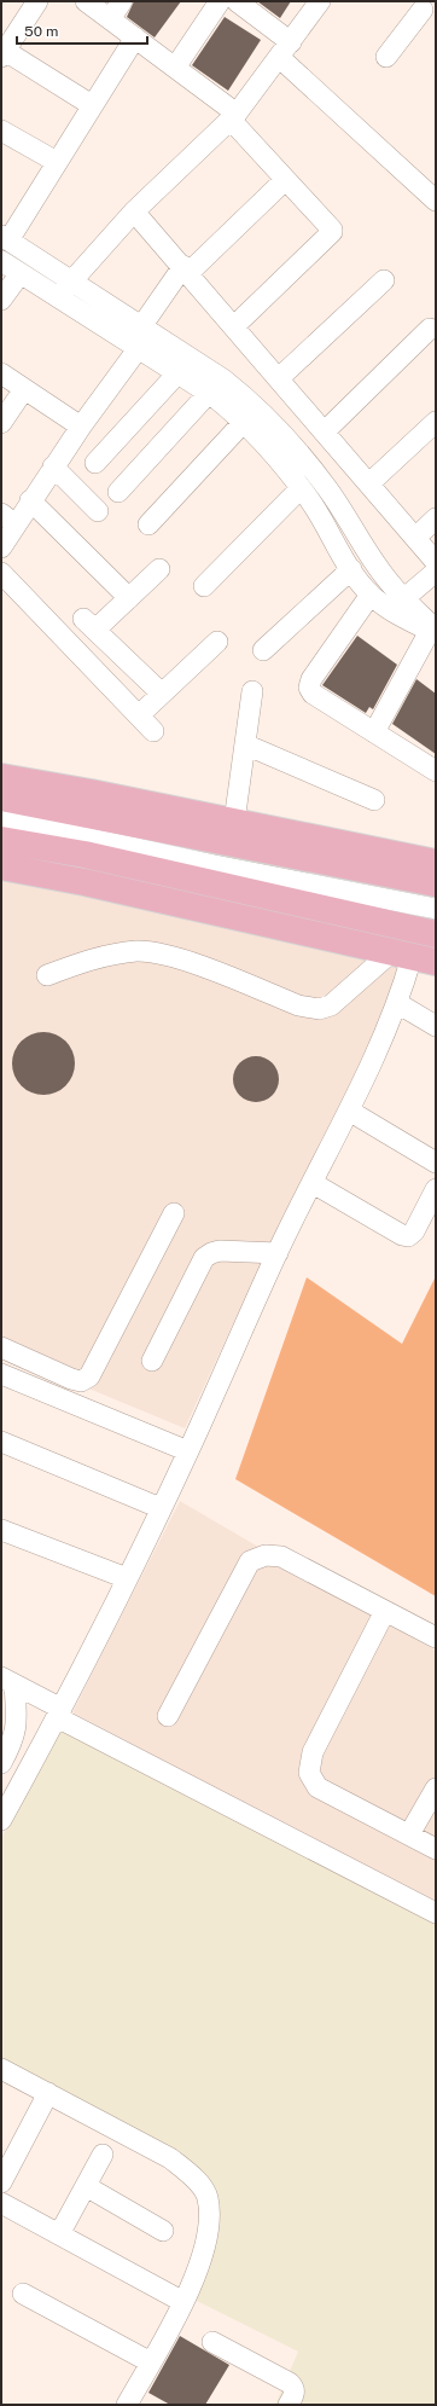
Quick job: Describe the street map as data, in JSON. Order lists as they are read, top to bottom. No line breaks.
{"scale_bar":"50 m"}
